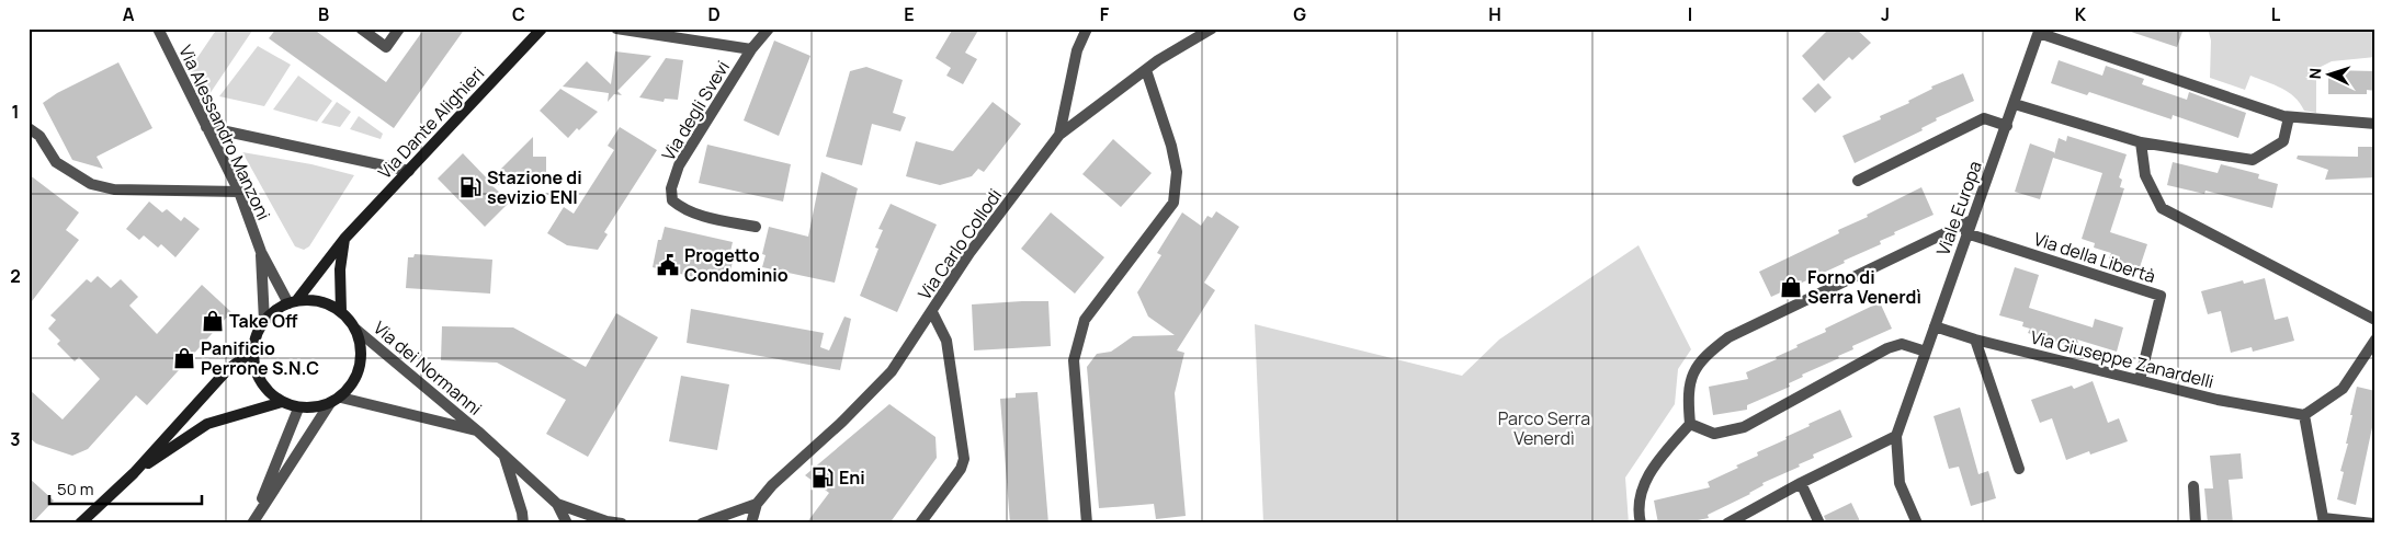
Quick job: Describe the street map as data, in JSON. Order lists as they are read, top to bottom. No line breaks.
{"streets":{"main road":["Via Dante Alighieri"],"street":["Via degli Svevi","Via Alessandro Manzoni","Viale Europa","Via Carlo Collodi","Via della Libertà","Via Giuseppe Zanardelli","Via dei Normanni"]},"crossings":[["Via Dante Alighieri","Via Alessandro Manzoni"],["Via Dante Alighieri","Via dei Normanni"],["Via Alessandro Manzoni","Via dei Normanni"],["Viale Europa","Via della Libertà"],["Viale Europa","Via Giuseppe Zanardelli"],["Via della Libertà","Via Giuseppe Zanardelli"]],"parks":["Parco Serra Venerdì"],"places":{"fuel station":["Stazione di sevizio ENI","Eni"],"public building":["Progetto Condominio"],"shop":["Forno di Serra Venerdì","Take Off","Panificio Perrone S.N.C"]},"scale_bar":"50 m","north":"left","grid":{"columns":["A","B","C","D","E","F","G","H","I","J","K","L"],"rows":["1","2","3"]}}
